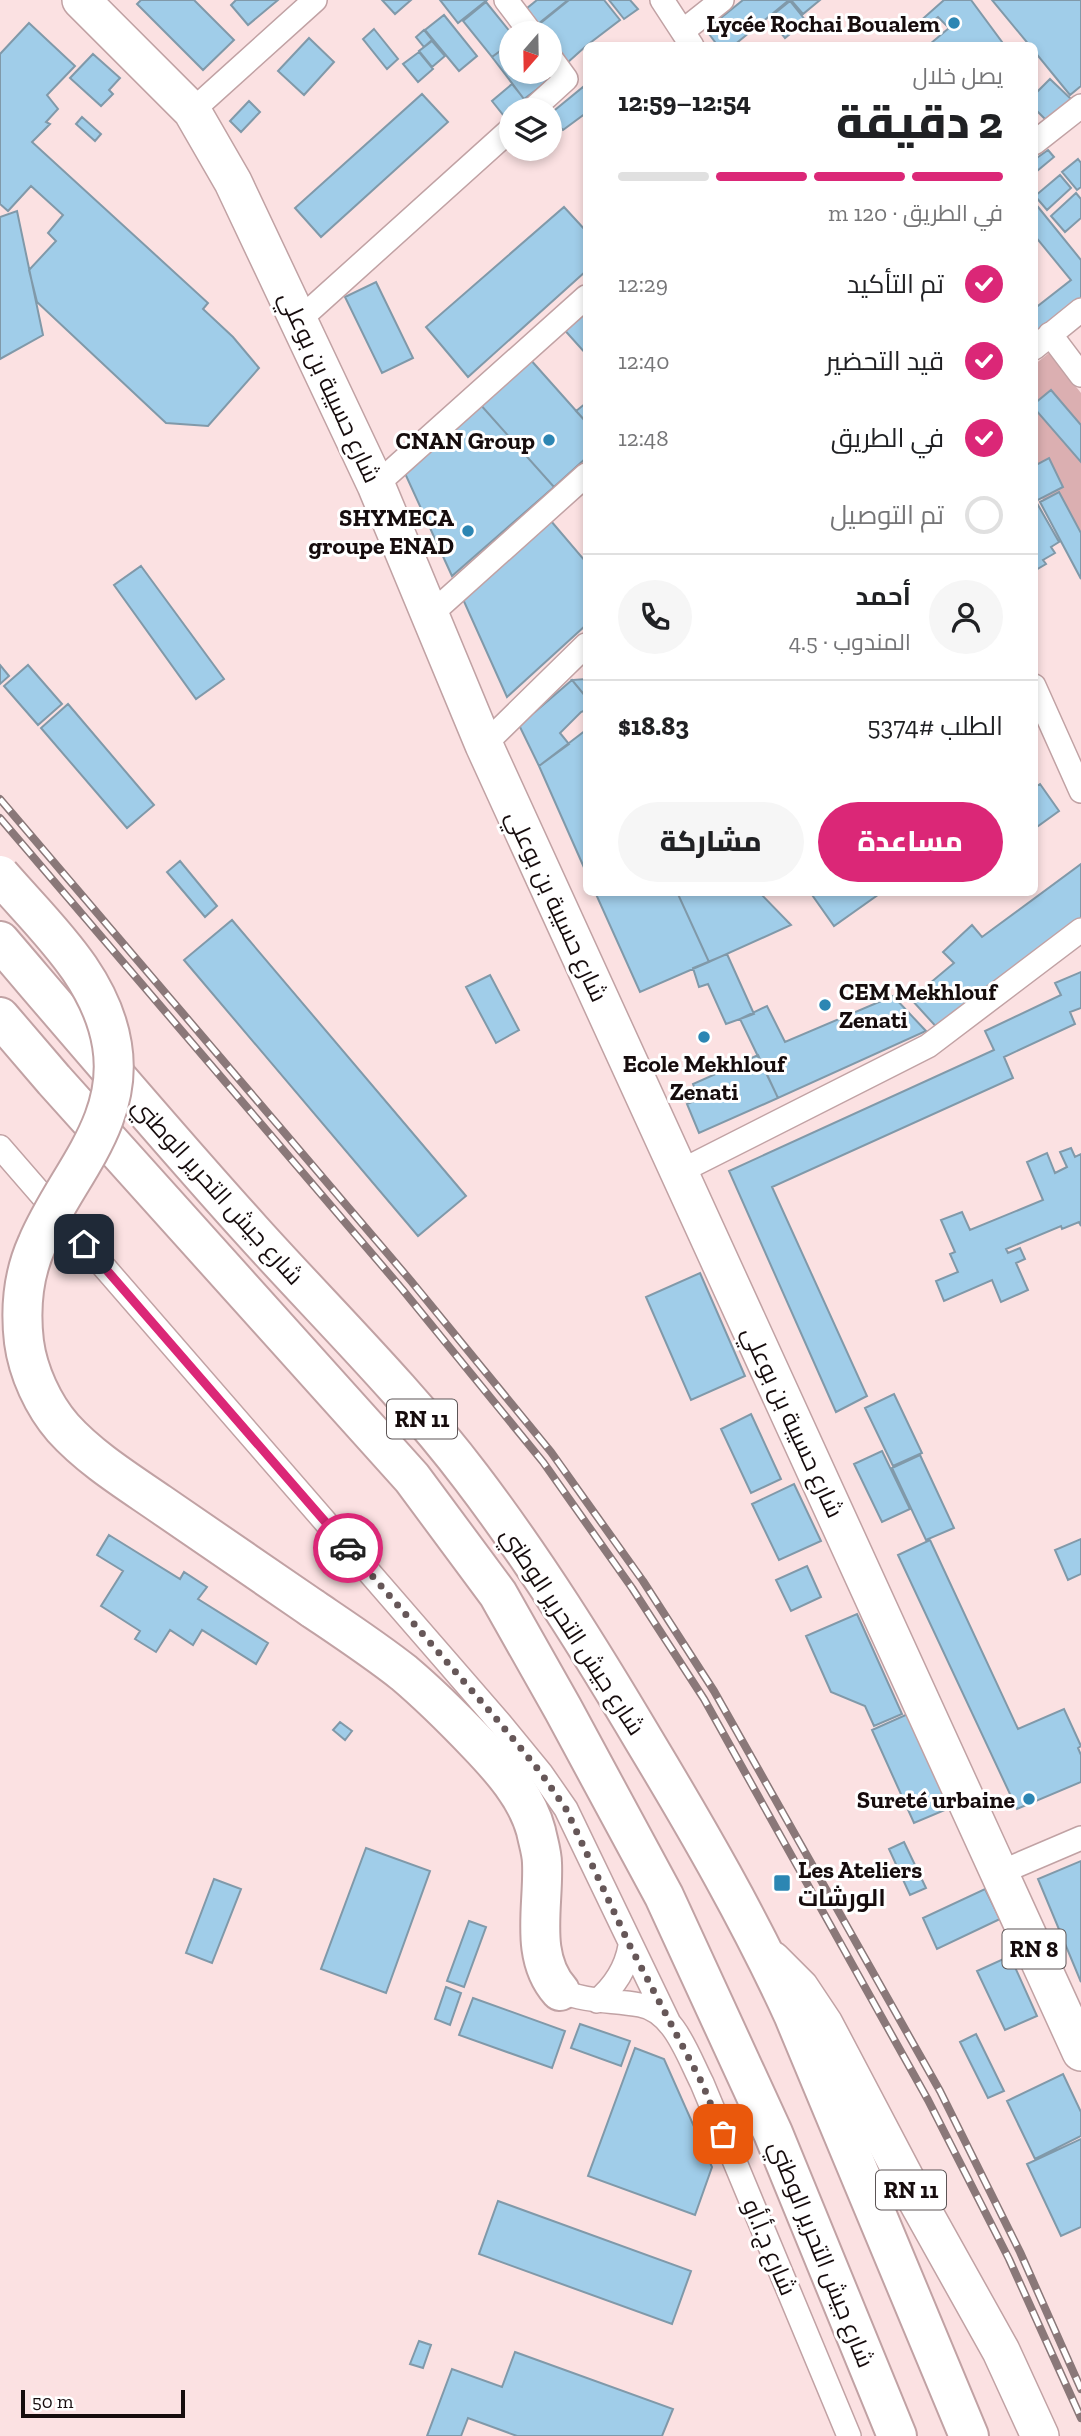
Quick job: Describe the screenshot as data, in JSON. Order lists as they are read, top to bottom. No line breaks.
{"streets":{"highway":["شارع جيش التحرير الوطني","RN 11"],"main road":["شارع حسيبة بن بوعلي","RN 8"],"street":["شارع ج.أ.أو"]},"crossings":[["شارع حسيبة بن بوعلي","RN 8"],["شارع جيش التحرير الوطني","RN 11"]],"places":{"other":["Lycée Rochai Boualem","CNAN Group","SHYMECA groupe ENAD","CEM Mekhlouf Zenati","Ecole Mekhlouf Zenati","Sureté urbaine"],"transit":["Les Ateliers الورشات"]},"scale_bar":"50 m","north":"bottom","page":{"heading":["2 دقيقة","يصل خلال","12:54–12:59"],"panel":["أحمد","المندوب · 4.5","الطلب #5374","$18.83"],"bar":"في الطريق · 120 m","list":[["تم التأكيد","12:29"],["قيد التحضير","12:40"],["في الطريق","12:48"],"تم التوصيل"],"buttons":["مساعدة","مشاركة"],"scale":"50 m"}}
